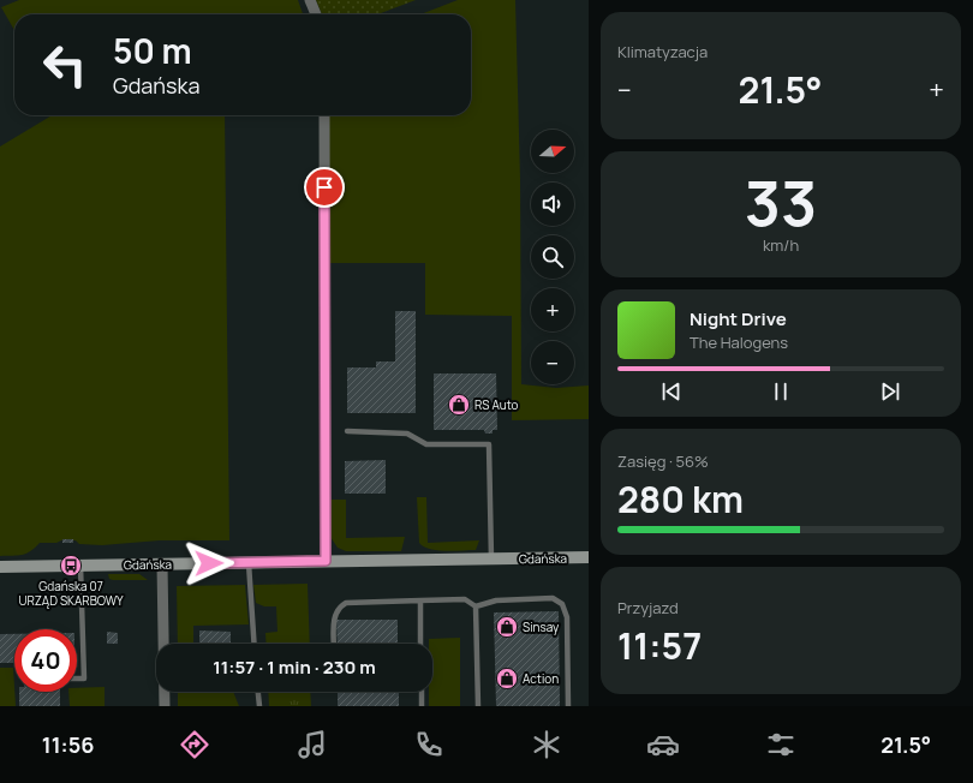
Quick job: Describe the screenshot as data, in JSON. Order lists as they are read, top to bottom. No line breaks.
{"streets":{"street":["Gdańska"]},"places":{"shop":["RS Auto","Sinsay","Action"],"bus stop":["Gdańska 07 URZĄD SKARBOWY"]},"north":"right","page":{"tile":["Klimatyzacja",["33","km/h"],["Zasięg · 56%","280 km"],["Przyjazd","11:57"]],"turn":["50 m","Gdańska"],"heat":["−","21.5°","+"],"map_buttons":["+","−"],"song":["Night Drive","The Halogens"],"limit":"40","trip":"11:57 · 1 min · 230 m","tabs":["11:56","21.5°"]}}
